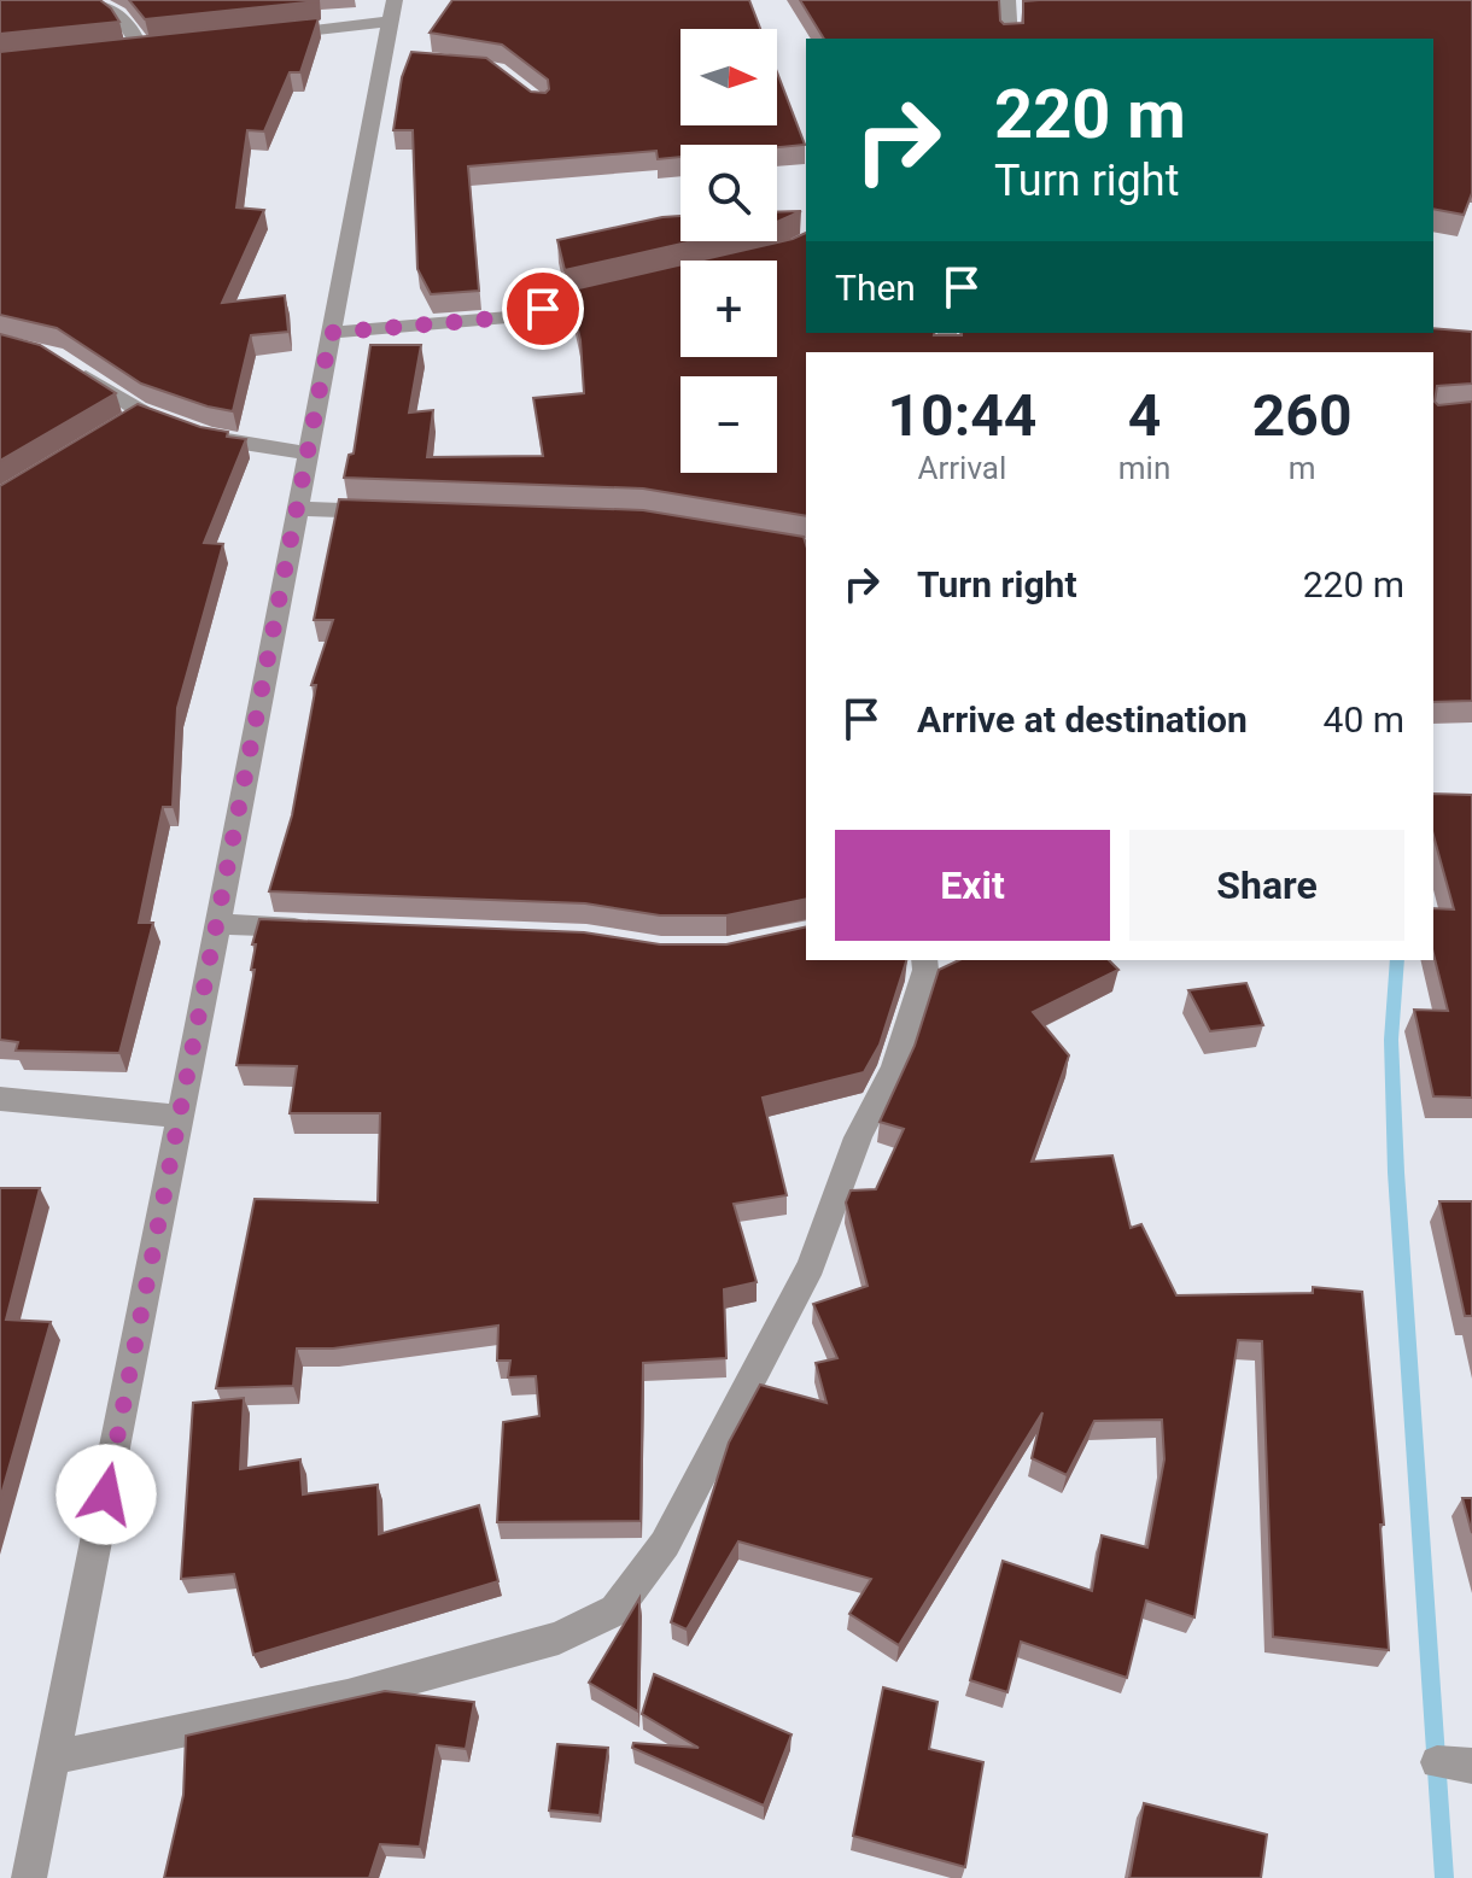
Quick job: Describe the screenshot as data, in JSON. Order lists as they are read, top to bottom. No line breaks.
{"north":"right","page":{"map_buttons":["+","−"],"turn":["220 m","Turn right"],"then":"Then","eta":["10:44","Arrival","4","min","260","m"],"list":[{"name":"Turn right","value":"220 m"},{"name":"Arrive at destination","value":"40 m"}],"buttons":["Exit","Share"]}}
